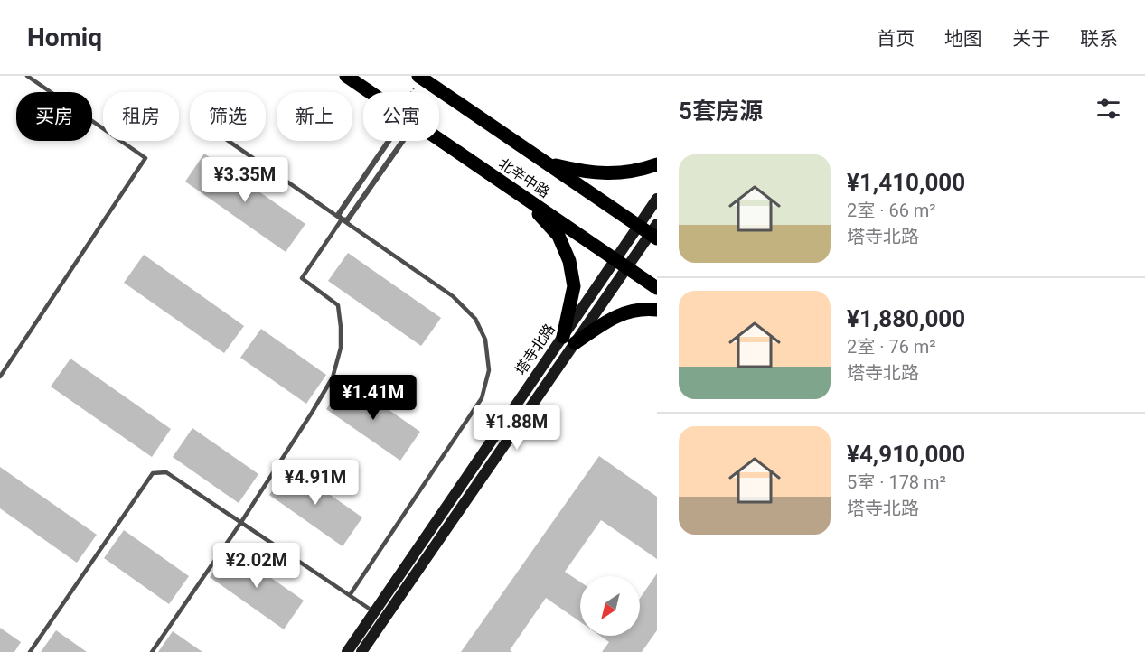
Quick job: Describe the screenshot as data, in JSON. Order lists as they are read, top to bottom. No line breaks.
{"streets":{"main road":["北辛中路","塔寺北路"]},"crossings":[["北辛中路","塔寺北路"]],"north":"bottom left","page":{"header":"Homiq","nav":["首页","地图","关于","联系"],"heading":"5套房源","chip":["买房","租房","筛选","新上","公寓"],"list":[{"name":"¥1,410,000","note":"2室 · 66 m² · 塔寺北路"},{"name":"¥1,880,000","note":"2室 · 76 m² · 塔寺北路"},{"name":"¥4,910,000","note":"5室 · 178 m² · 塔寺北路"}],"price":["¥3.35M","¥1.41M","¥1.88M","¥4.91M","¥2.02M"]}}
